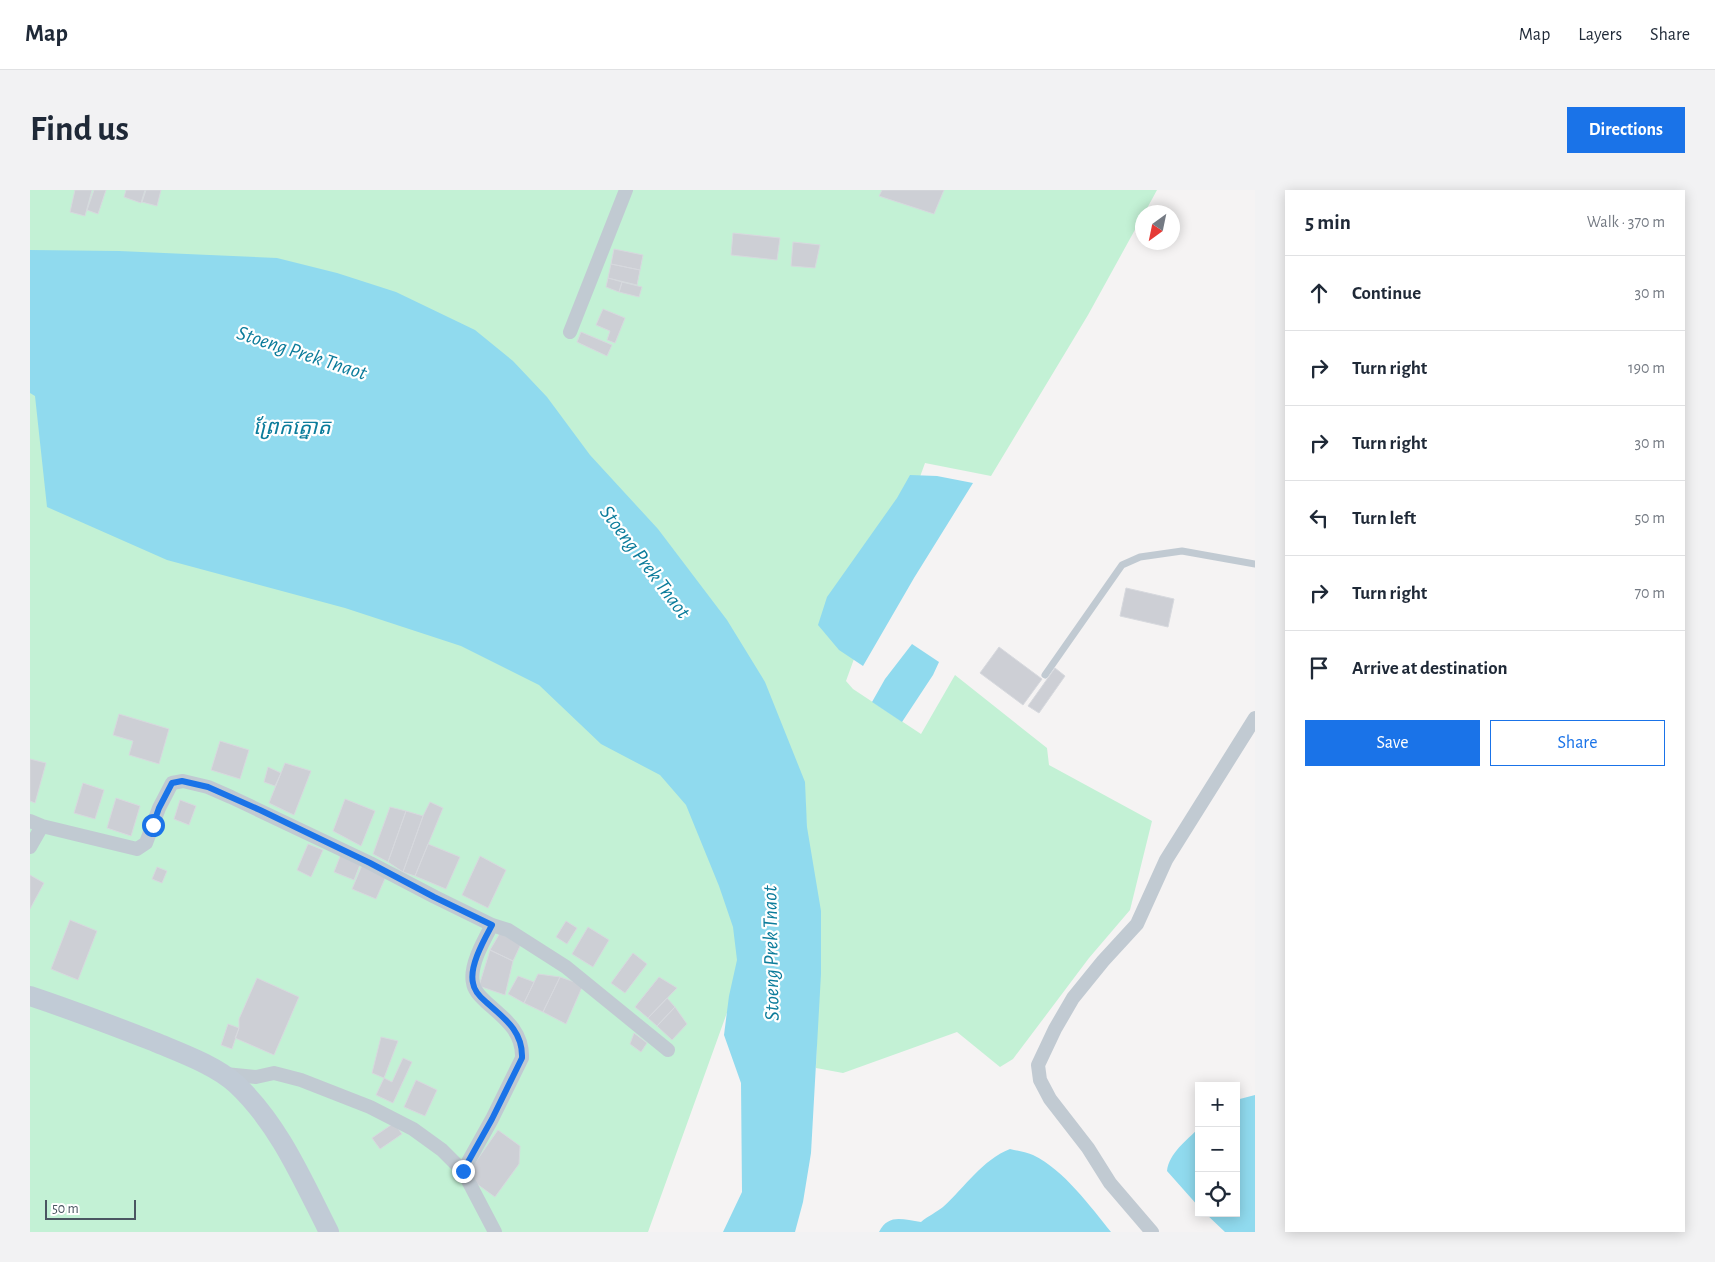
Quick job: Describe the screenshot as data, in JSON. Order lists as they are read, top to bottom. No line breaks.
{"water":["Stoeng Prek Tnaot","ព្រែកត្នោត"],"scale_bar":"50 m","north":"bottom left","page":{"header":"Map","nav":["Map","Layers","Share"],"buttons":["Directions",["Save","Share"]],"title":"Find us","heading":["5 min","Walk · 370 m"],"list":[["Continue","30 m"],["Turn right","190 m"],["Turn right","30 m"],["Turn left","50 m"],["Turn right","70 m"],"Arrive at destination"],"map_buttons":["+","−"],"scale":"50 m"}}
